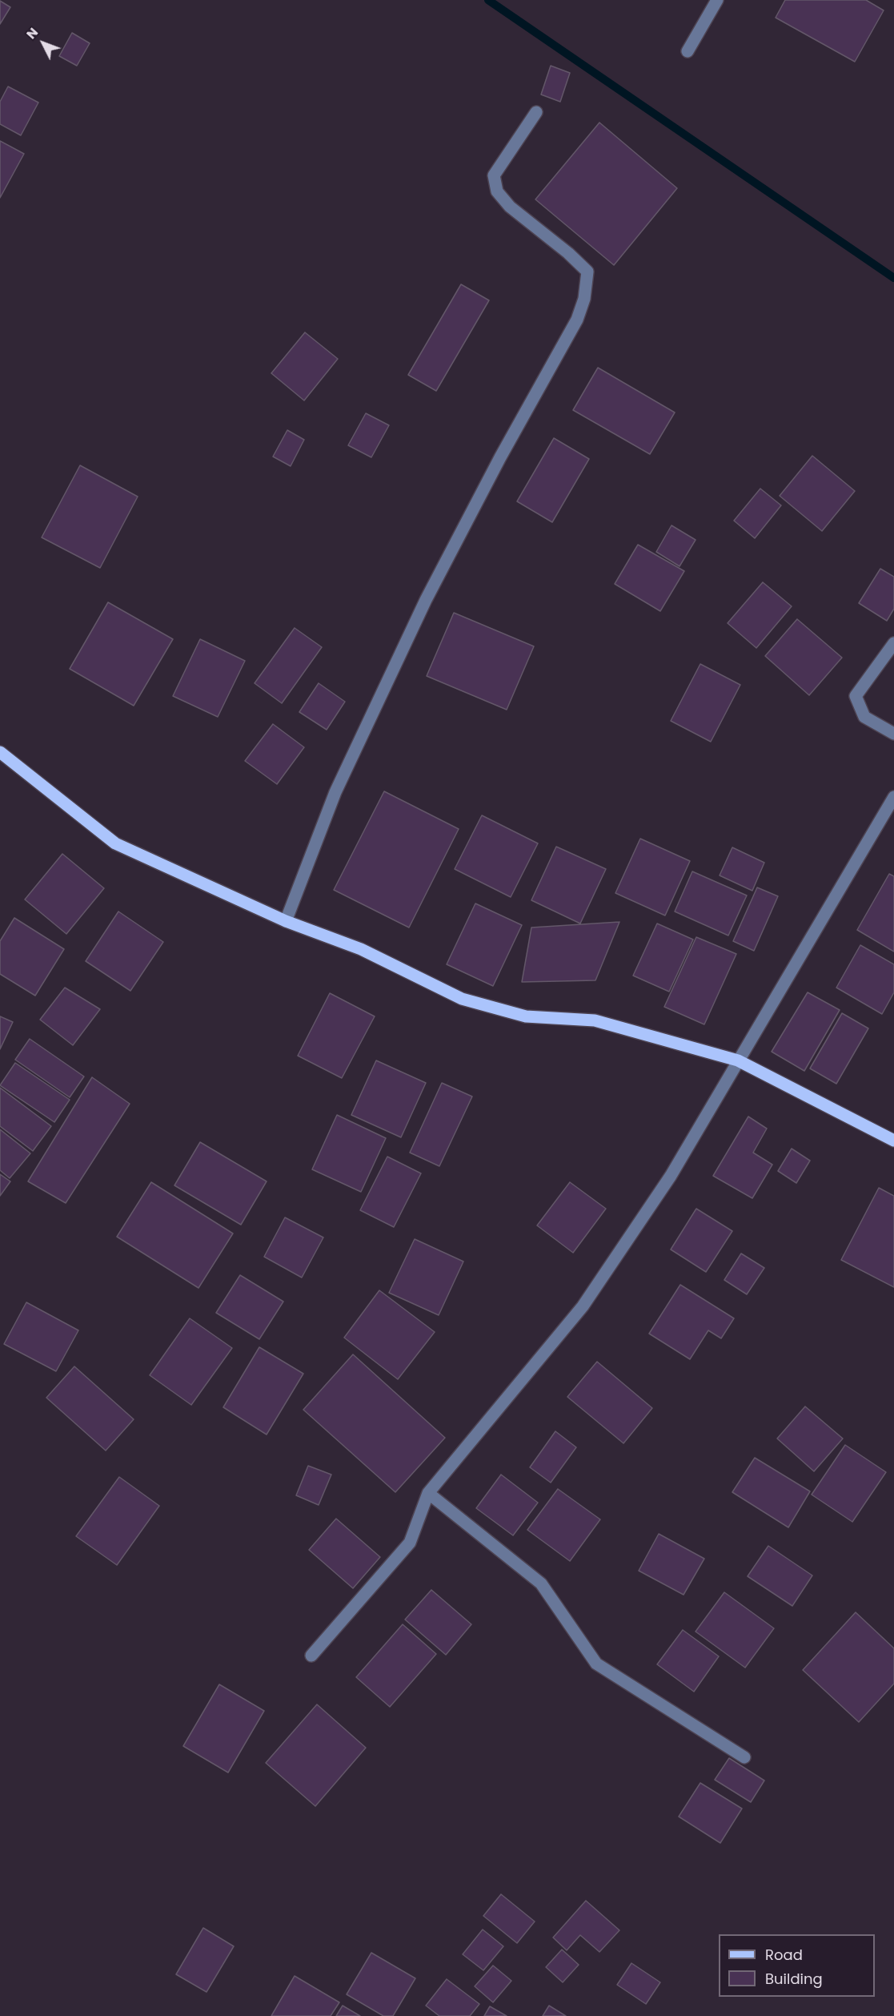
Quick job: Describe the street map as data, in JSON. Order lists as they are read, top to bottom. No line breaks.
{"legend":["Road","Building"],"north":"top left"}
